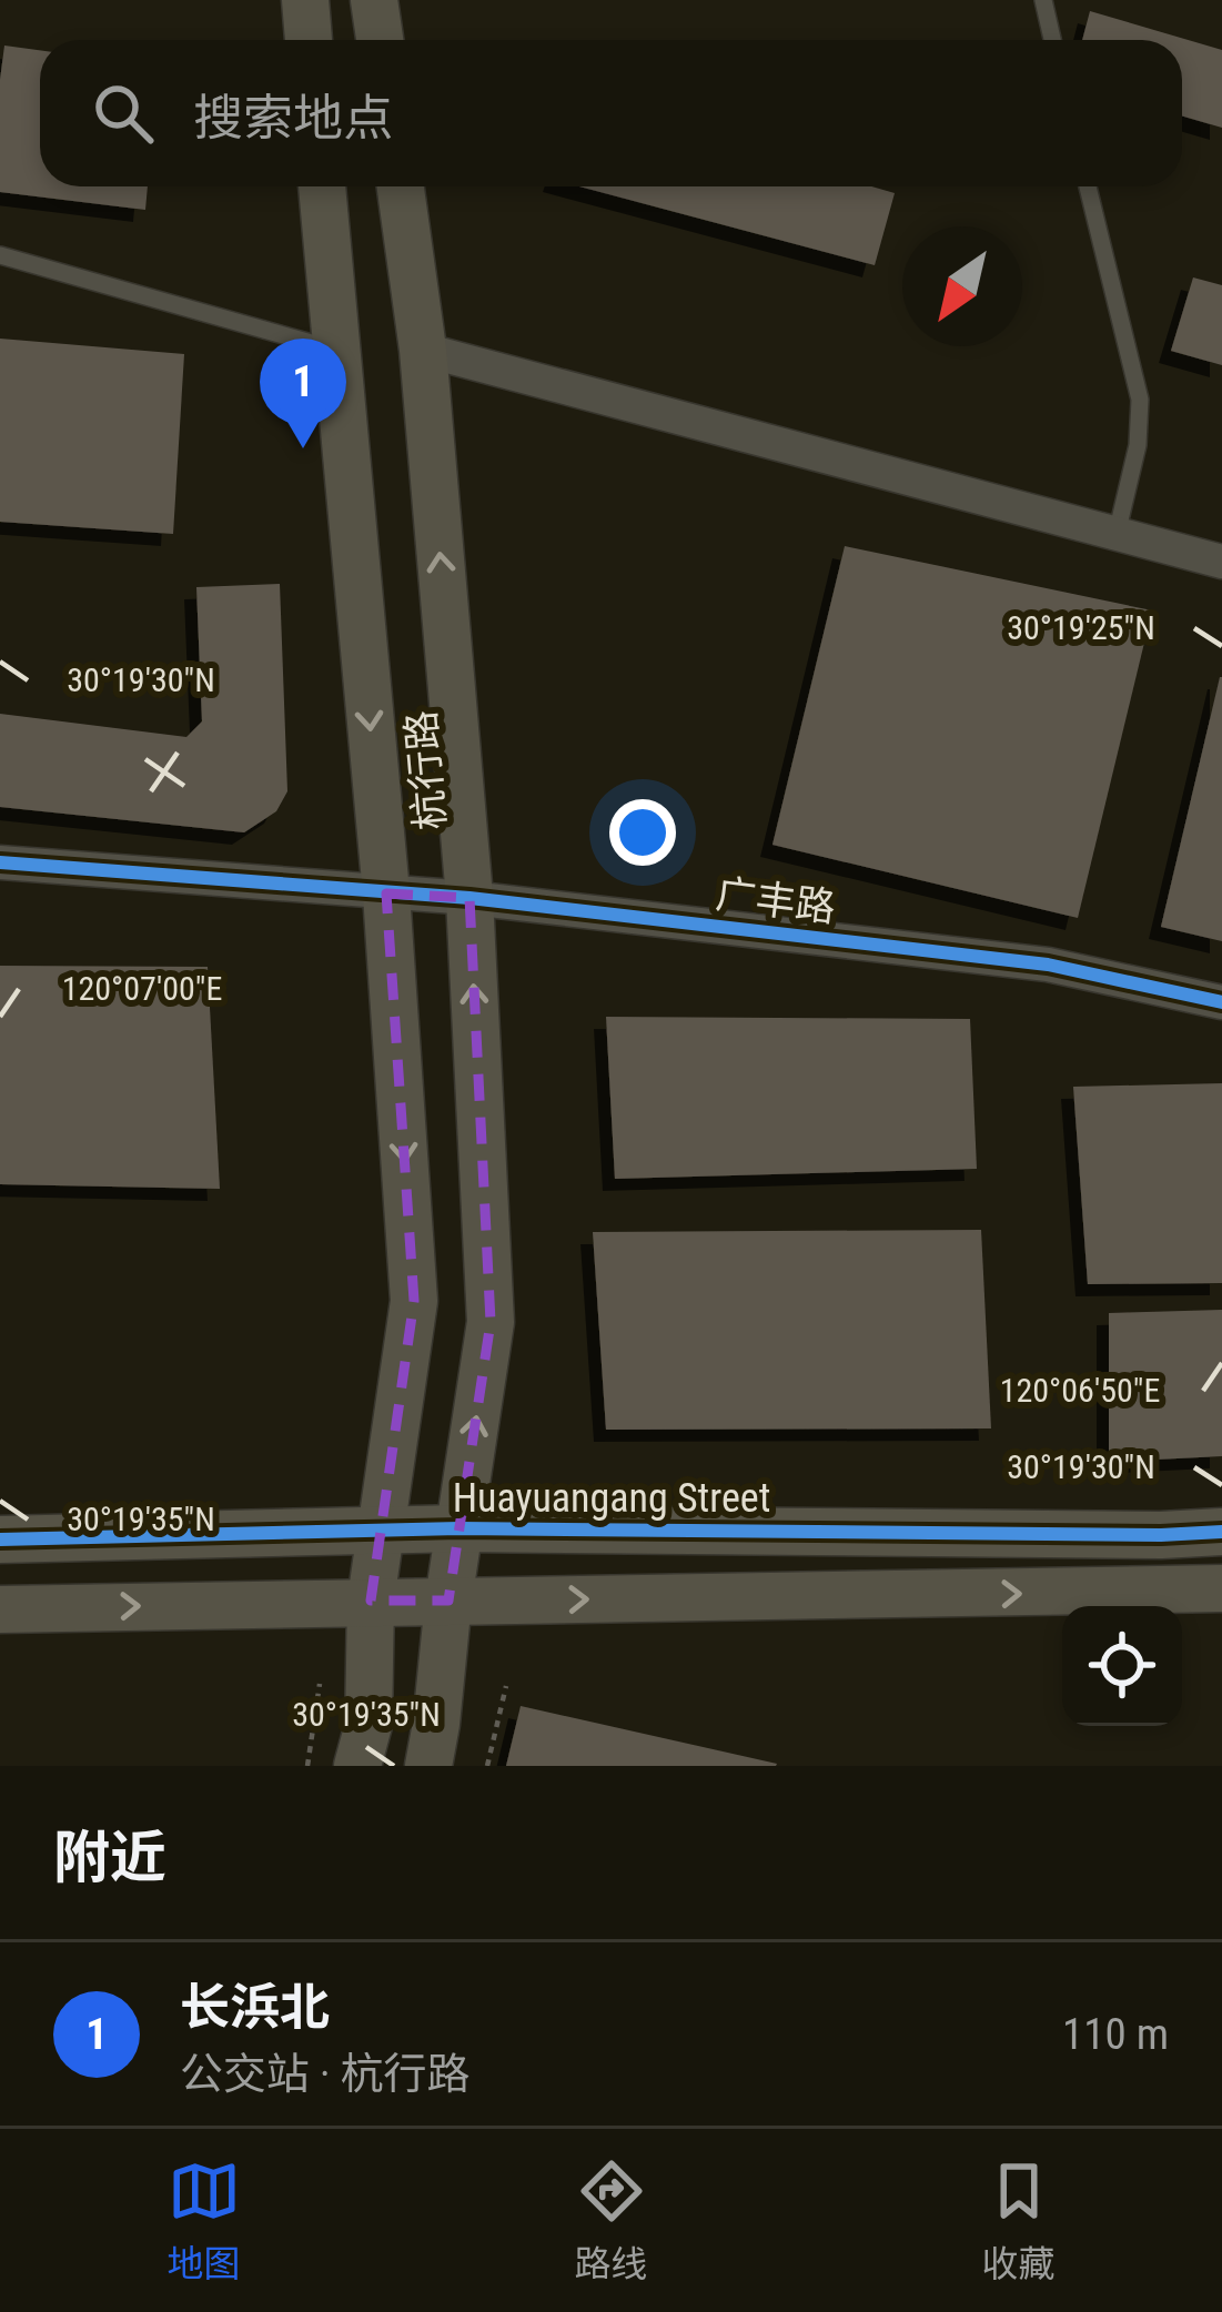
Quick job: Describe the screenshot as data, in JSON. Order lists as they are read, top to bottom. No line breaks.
{"streets":{"main road":["杭行路","Huayuangang Street"],"street":["广丰路"]},"crossings":[["杭行路","广丰路"],["杭行路","Huayuangang Street"]],"north":"bottom left","page":{"search":"搜索地点","pins":"1","heading":"附近","list":[{"mark":"1","name":"长浜北","note":"公交站 · 杭行路","value":"110 m"}],"nav":["地图","路线","收藏"]},"coordinates":["30°19'25\"N","30°19'30\"N","120°07'00\"E","120°06'50\"E","30°19'35\"N"]}
